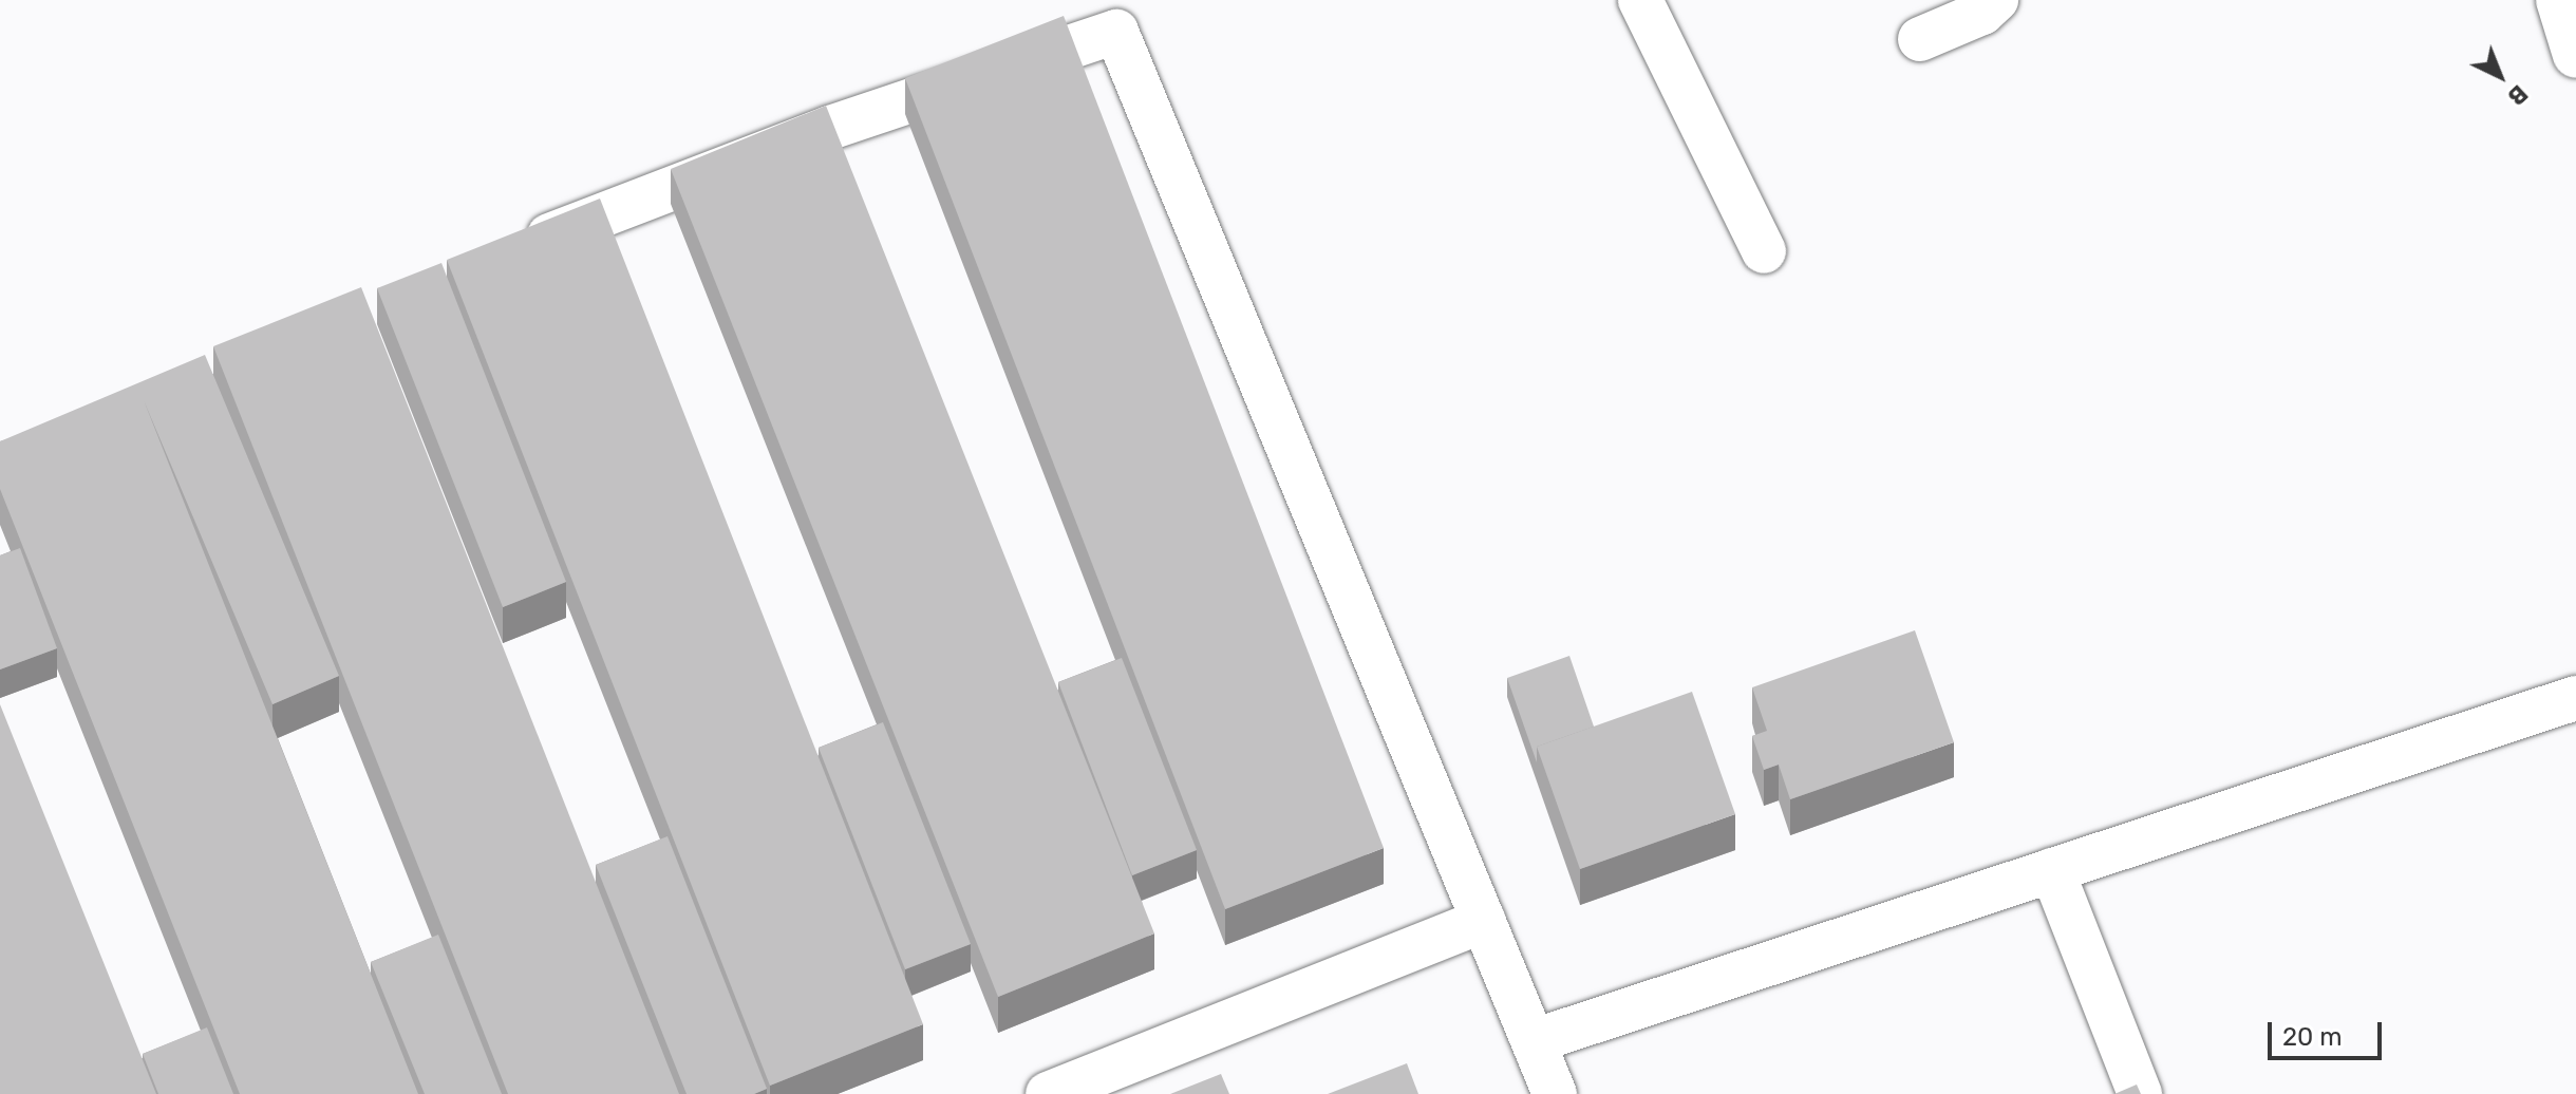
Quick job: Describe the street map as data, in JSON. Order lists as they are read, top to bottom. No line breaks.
{"scale_bar":"20 m","north":"bottom right"}
